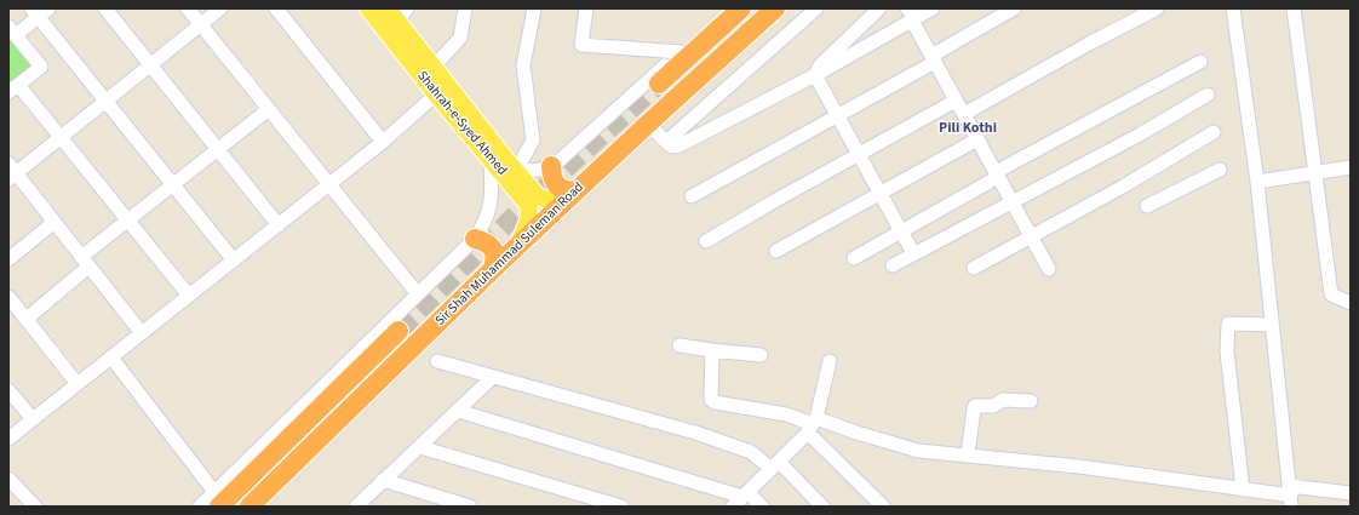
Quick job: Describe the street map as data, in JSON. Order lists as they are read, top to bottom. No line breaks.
{"streets":{"highway":["Sir Shah Muhammad Suleman Road"],"main road":["Shahrah-e-Syed Ahmed"]},"crossings":[["Shahrah-e-Syed Ahmed","Sir Shah Muhammad Suleman Road"]],"districts":["Pili Kothi"]}
